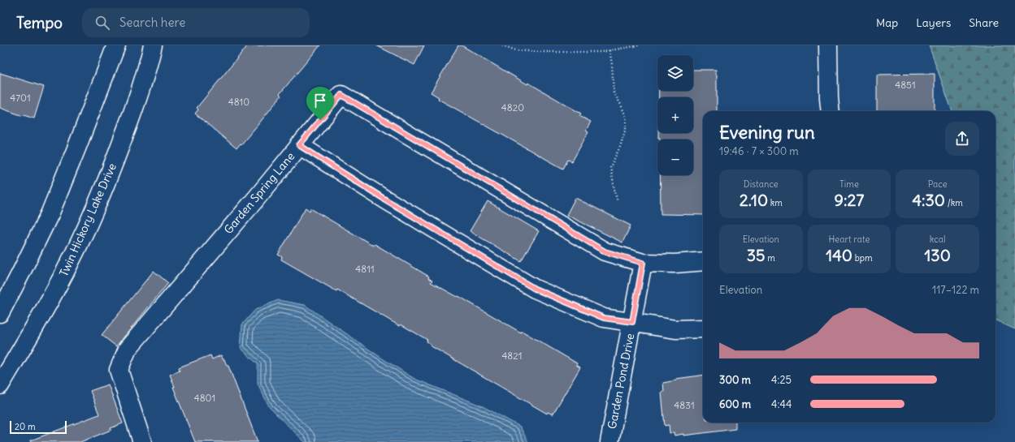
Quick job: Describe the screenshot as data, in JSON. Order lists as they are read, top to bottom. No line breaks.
{"streets":{"street":["Garden Spring Lane","Twin Hickory Lake Drive","Garden Pond Drive"]},"crossings":[["Garden Spring Lane","Garden Pond Drive"]],"house_numbers":["4851","4701","4810","4820","4811","4821","4801","4831"],"scale_bar":"20 m","page":{"header":"Tempo","search":"Search here","nav":["Map","Layers","Share"],"map_buttons":["+","−"],"heading":["Evening run","19:46 · 7 × 300 m"],"stats":[["Distance","2.10 km"],["Time","9:27"],["Pace","4:30 /km"],["Elevation","35 m"],["Heart rate","140 bpm"],["kcal","130"]],"chart":["Elevation","117–122 m"],"list":[{"name":"300 m","note":"4:25"},{"name":"600 m","note":"4:44"}],"scale":"20 m"}}
